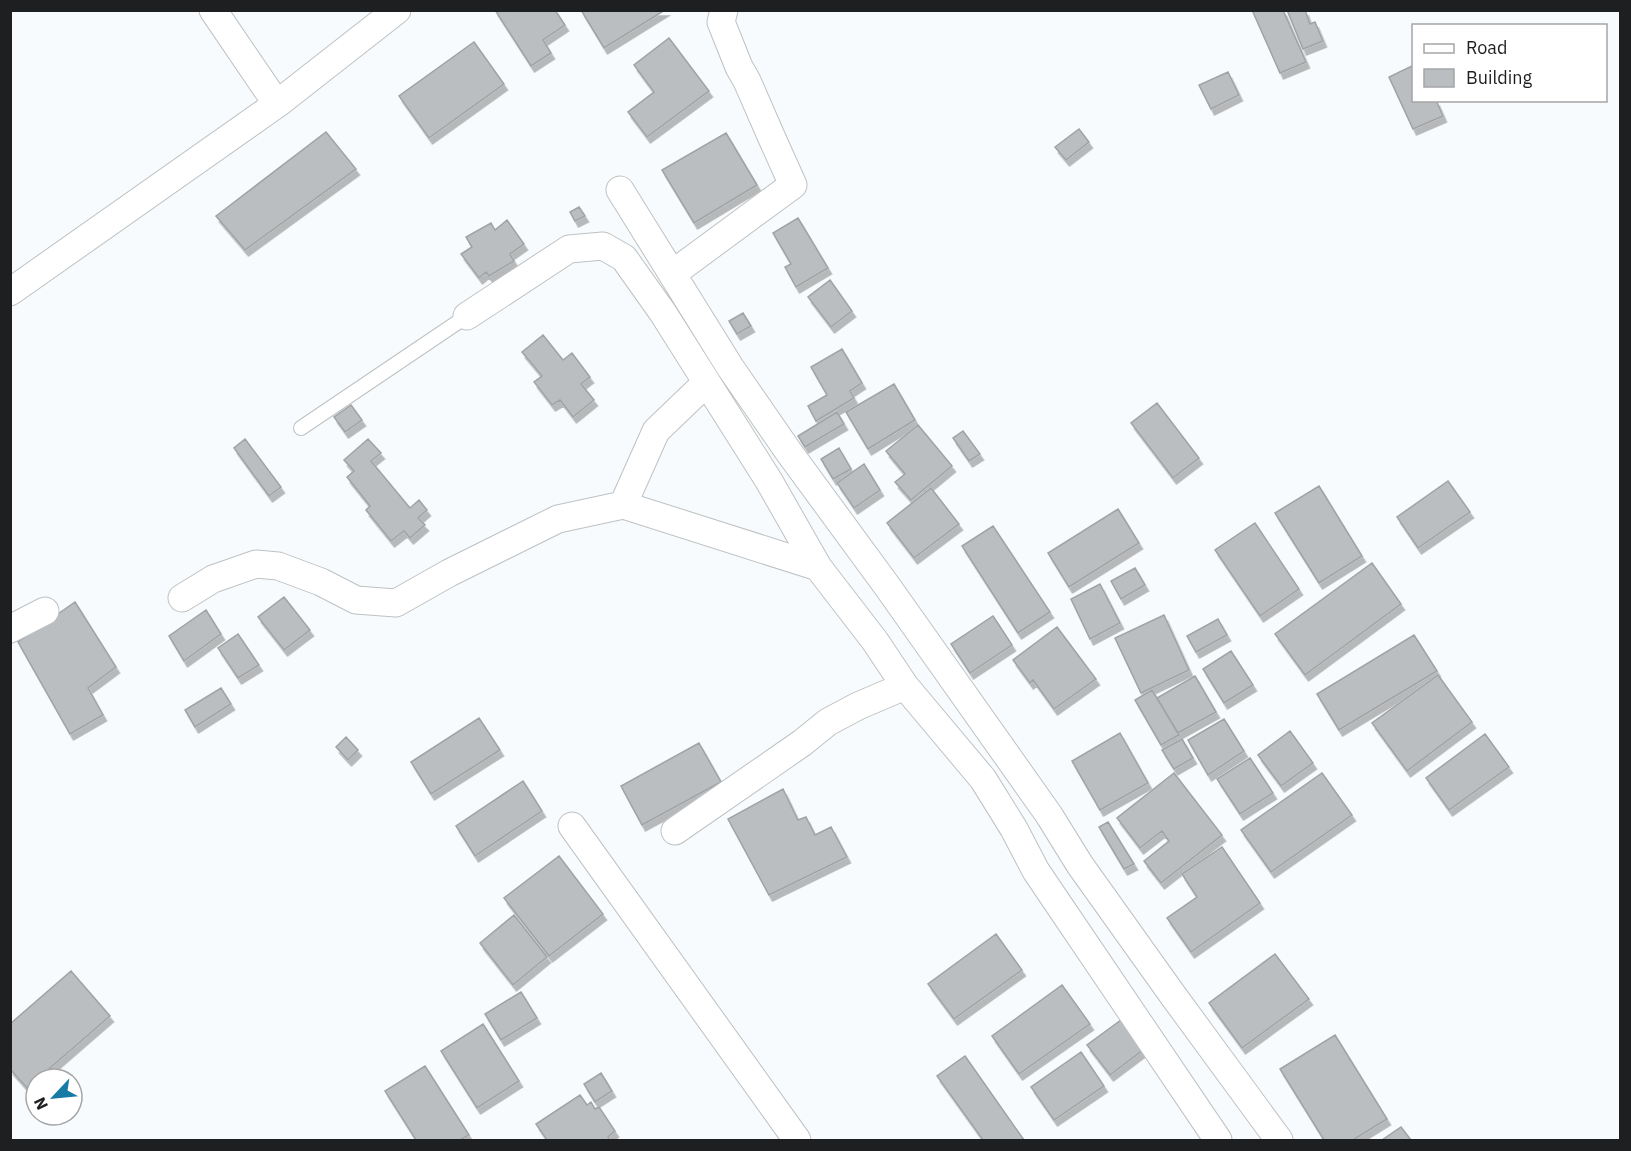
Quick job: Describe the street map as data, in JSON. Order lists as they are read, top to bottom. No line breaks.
{"legend":["Road","Building"],"north":"bottom left"}
